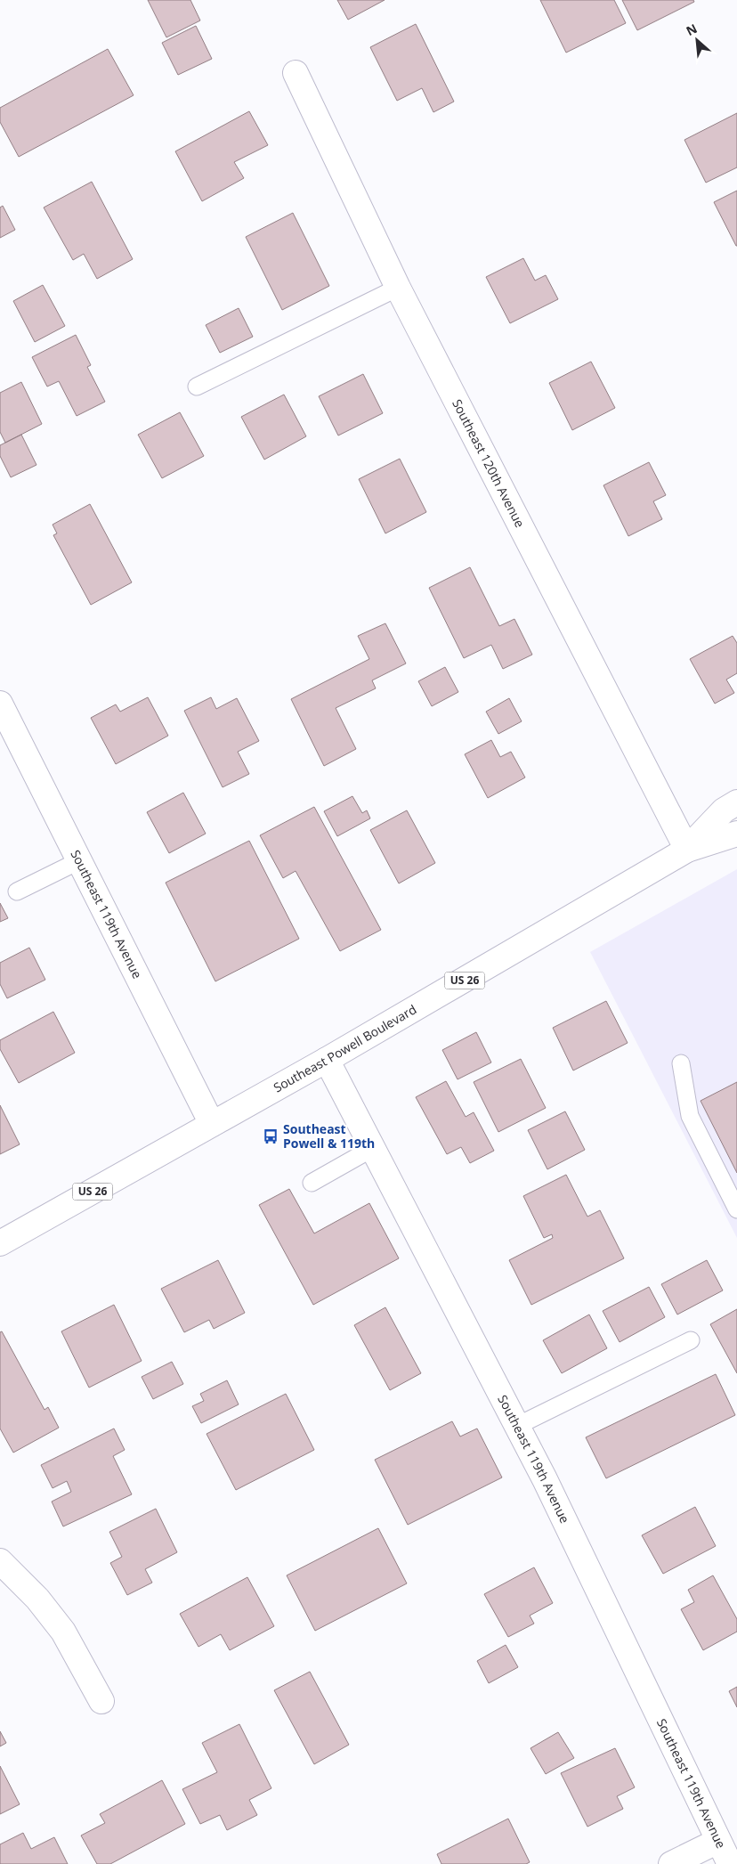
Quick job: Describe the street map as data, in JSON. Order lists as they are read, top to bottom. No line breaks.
{"streets":{"street":["Southeast 120th Avenue","Southeast 119th Avenue","US 26","Southeast Powell Boulevard"]},"crossings":[["Southeast 120th Avenue","Southeast Powell Boulevard"],["Southeast 119th Avenue","Southeast Powell Boulevard"]],"places":{"bus stop":["Southeast Powell & 119th"]},"north":"top left"}
